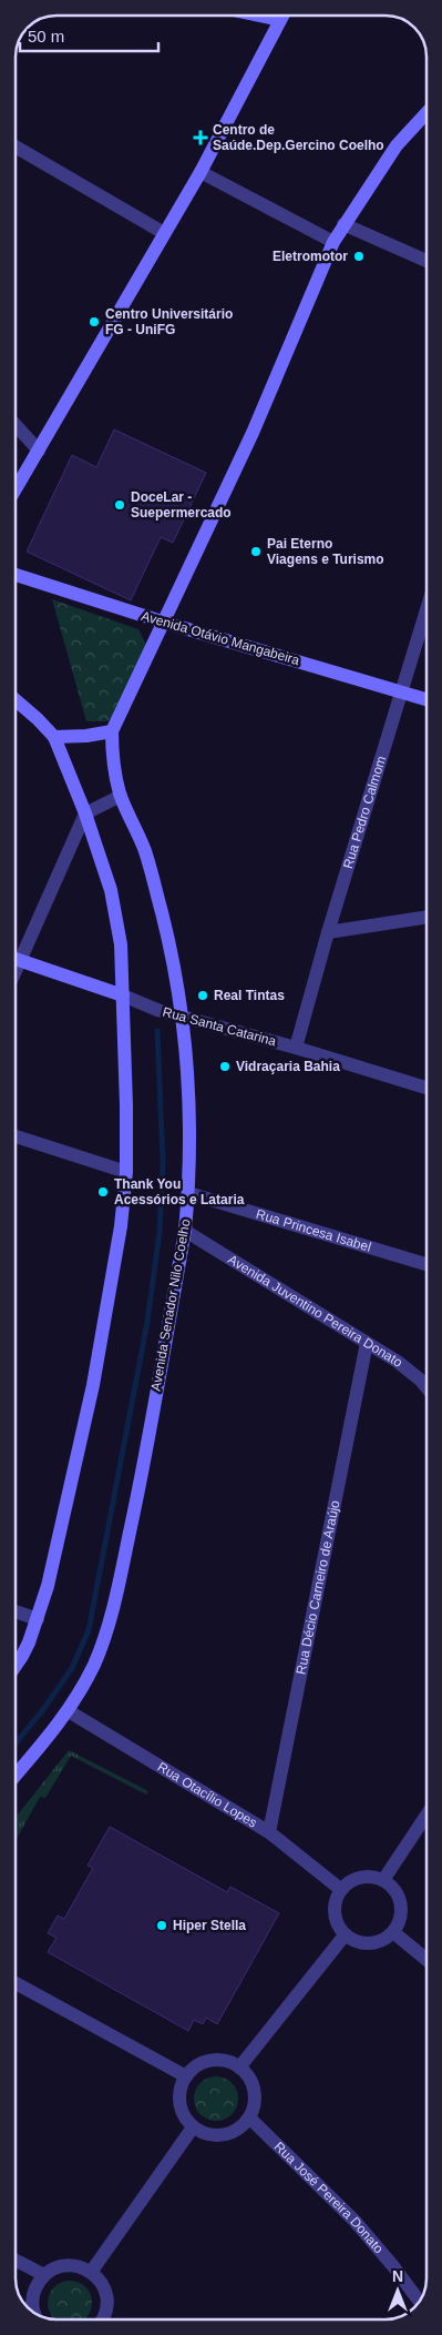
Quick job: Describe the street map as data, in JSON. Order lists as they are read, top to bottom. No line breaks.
{"streets":{"main road":["Avenida Otávio Mangabeira","Rua Santa Catarina","Avenida Senador Nilo Coelho"],"street":["Rua Pedro Calmom","Rua Princesa Isabel","Avenida Juventino Pereira Donato","Rua Décio Carneiro de Araújo","Rua Otacílio Lopes","Rua José Pereira Donato"]},"crossings":[["Avenida Otávio Mangabeira","Rua Pedro Calmom"],["Rua Pedro Calmom","Rua Santa Catarina"],["Rua Santa Catarina","Avenida Senador Nilo Coelho"],["Rua Princesa Isabel","Avenida Senador Nilo Coelho"],["Avenida Senador Nilo Coelho","Avenida Juventino Pereira Donato"],["Avenida Senador Nilo Coelho","Rua Otacílio Lopes"],["Avenida Juventino Pereira Donato","Rua Décio Carneiro de Araújo"],["Rua Décio Carneiro de Araújo","Rua Otacílio Lopes"]],"places":{"health":["Centro de Saúde.Dep.Gercino Coelho"],"other":["Eletromotor","Centro Universitário FG - UniFG","DoceLar - Suepermercado","Pai Eterno Viagens e Turismo","Real Tintas","Vidraçaria Bahia","Thank You Acessórios e Lataria","Hiper Stella"]},"scale_bar":"50 m","north":"top"}
